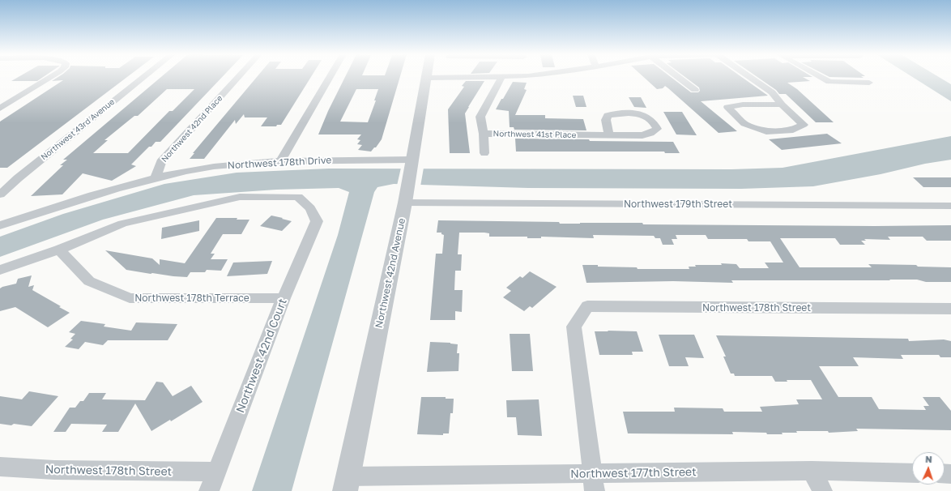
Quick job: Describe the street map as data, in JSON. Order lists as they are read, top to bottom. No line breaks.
{"streets":{"street":["Northwest 42nd Place","Northwest 43rd Avenue","Northwest 41st Place","Northwest 178th Drive","Northwest 179th Street","Northwest 42nd Avenue","Northwest 178th Terrace","Northwest 178th Street","Northwest 42nd Court","Northwest 177th Street"]},"crossings":[["Northwest 42nd Place","Northwest 178th Drive"],["Northwest 178th Drive","Northwest 42nd Avenue"],["Northwest 179th Street","Northwest 42nd Avenue"],["Northwest 42nd Avenue","Northwest 177th Street"],["Northwest 178th Terrace","Northwest 42nd Court"],["Northwest 178th Street","Northwest 42nd Court"],["Northwest 178th Street","Northwest 177th Street"]],"north":"top"}
